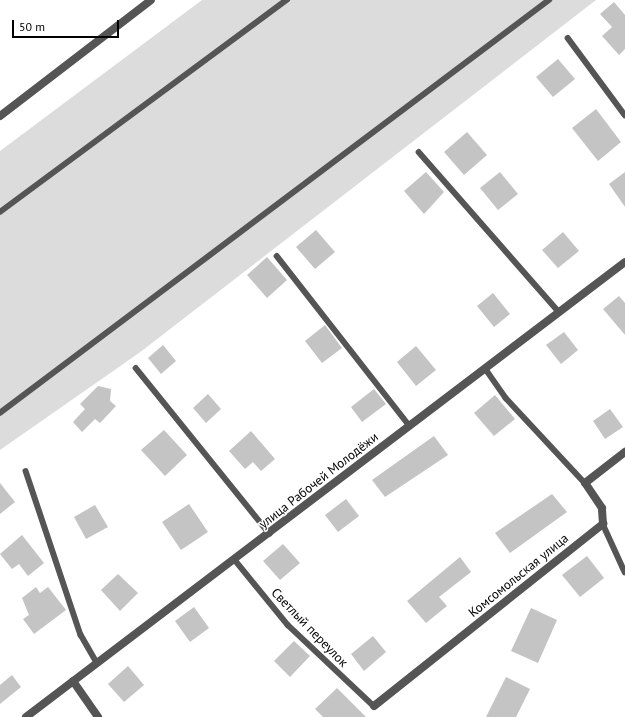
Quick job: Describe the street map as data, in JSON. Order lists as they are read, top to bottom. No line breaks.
{"streets":{"street":["улица Рабочей Молодёжи","Комсомольская улица"],"lane":["Светлый переулок"]},"crossings":[["улица Рабочей Молодёжи","Светлый переулок"],["Комсомольская улица","Светлый переулок"]],"scale_bar":"50 m"}
